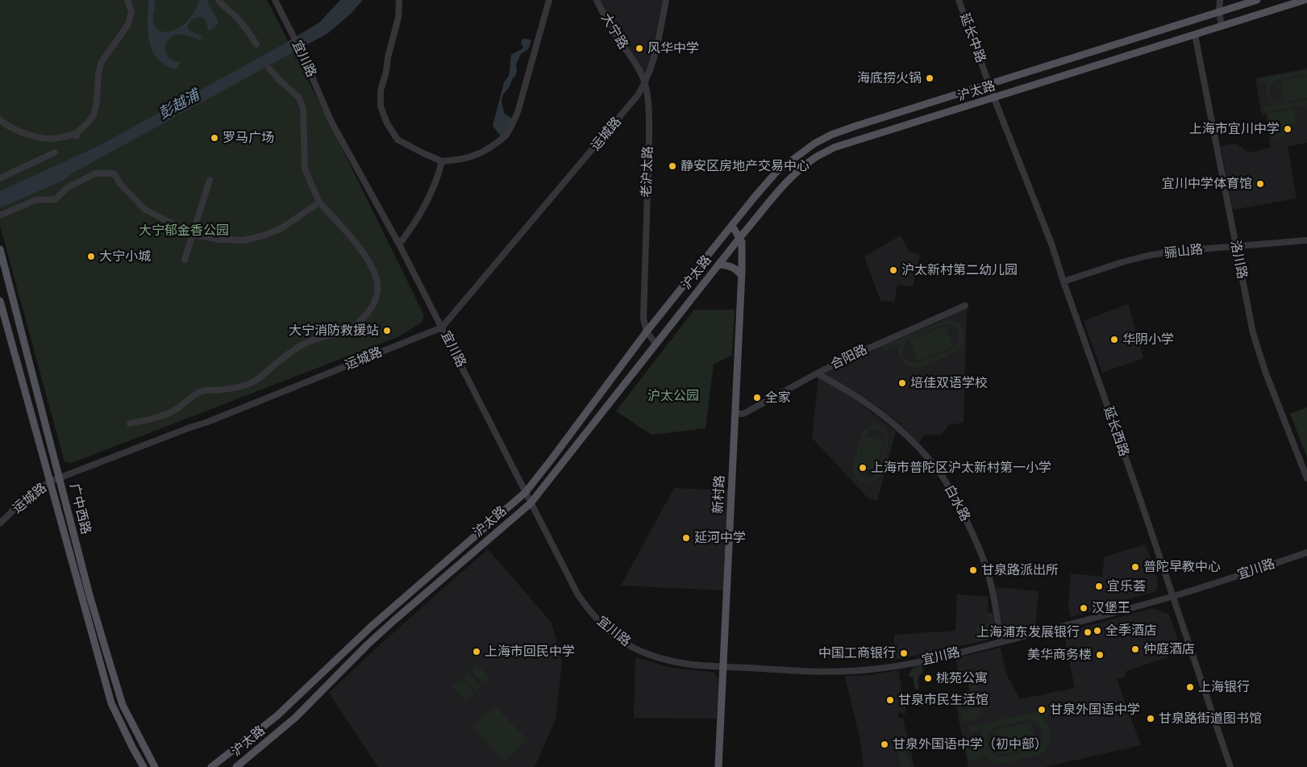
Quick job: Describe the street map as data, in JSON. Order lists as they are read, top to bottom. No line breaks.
{"streets":{"main road":["沪太路","新村路","广中西路"],"street":["大宁路","延长中路","宜川路","运城路","老沪太路","骊山路","洛川路","合阳路","延长西路","白水路"]},"crossings":[["大宁路","运城路"],["大宁路","老沪太路"],["延长中路","沪太路"],["延长中路","延长西路"],["宜川路","沪太路"],["宜川路","运城路"],["宜川路","延长西路"],["宜川路","新村路"],["宜川路","白水路"],["沪太路","老沪太路"],["沪太路","洛川路"],["沪太路","延长西路"],["沪太路","新村路"],["运城路","老沪太路"],["运城路","广中西路"],["骊山路","洛川路"],["骊山路","延长西路"],["合阳路","新村路"],["合阳路","白水路"]],"water":["彭越浦"],"parks":["大宁郁金香公园","沪太公园"],"places":["风华中学","海底捞火锅","上海市宜川中学","罗马广场","静安区房地产交易中心","宜川中学体育馆","大宁小城","沪太新村第二幼儿园","大宁消防救援站","华阴小学","培佳双语学校","全家","上海市普陀区沪太新村第一小学","延河中学","普陀早教中心","甘泉路派出所","宜乐荟","汉堡王","全季酒店","上海浦东发展银行","仲庭酒店","上海市回民中学","中国工商银行","美华商务楼","桃苑公寓","上海银行","甘泉市民生活馆","甘泉外国语中学","甘泉路街道图书馆","甘泉外国语中学（初中部）"]}
